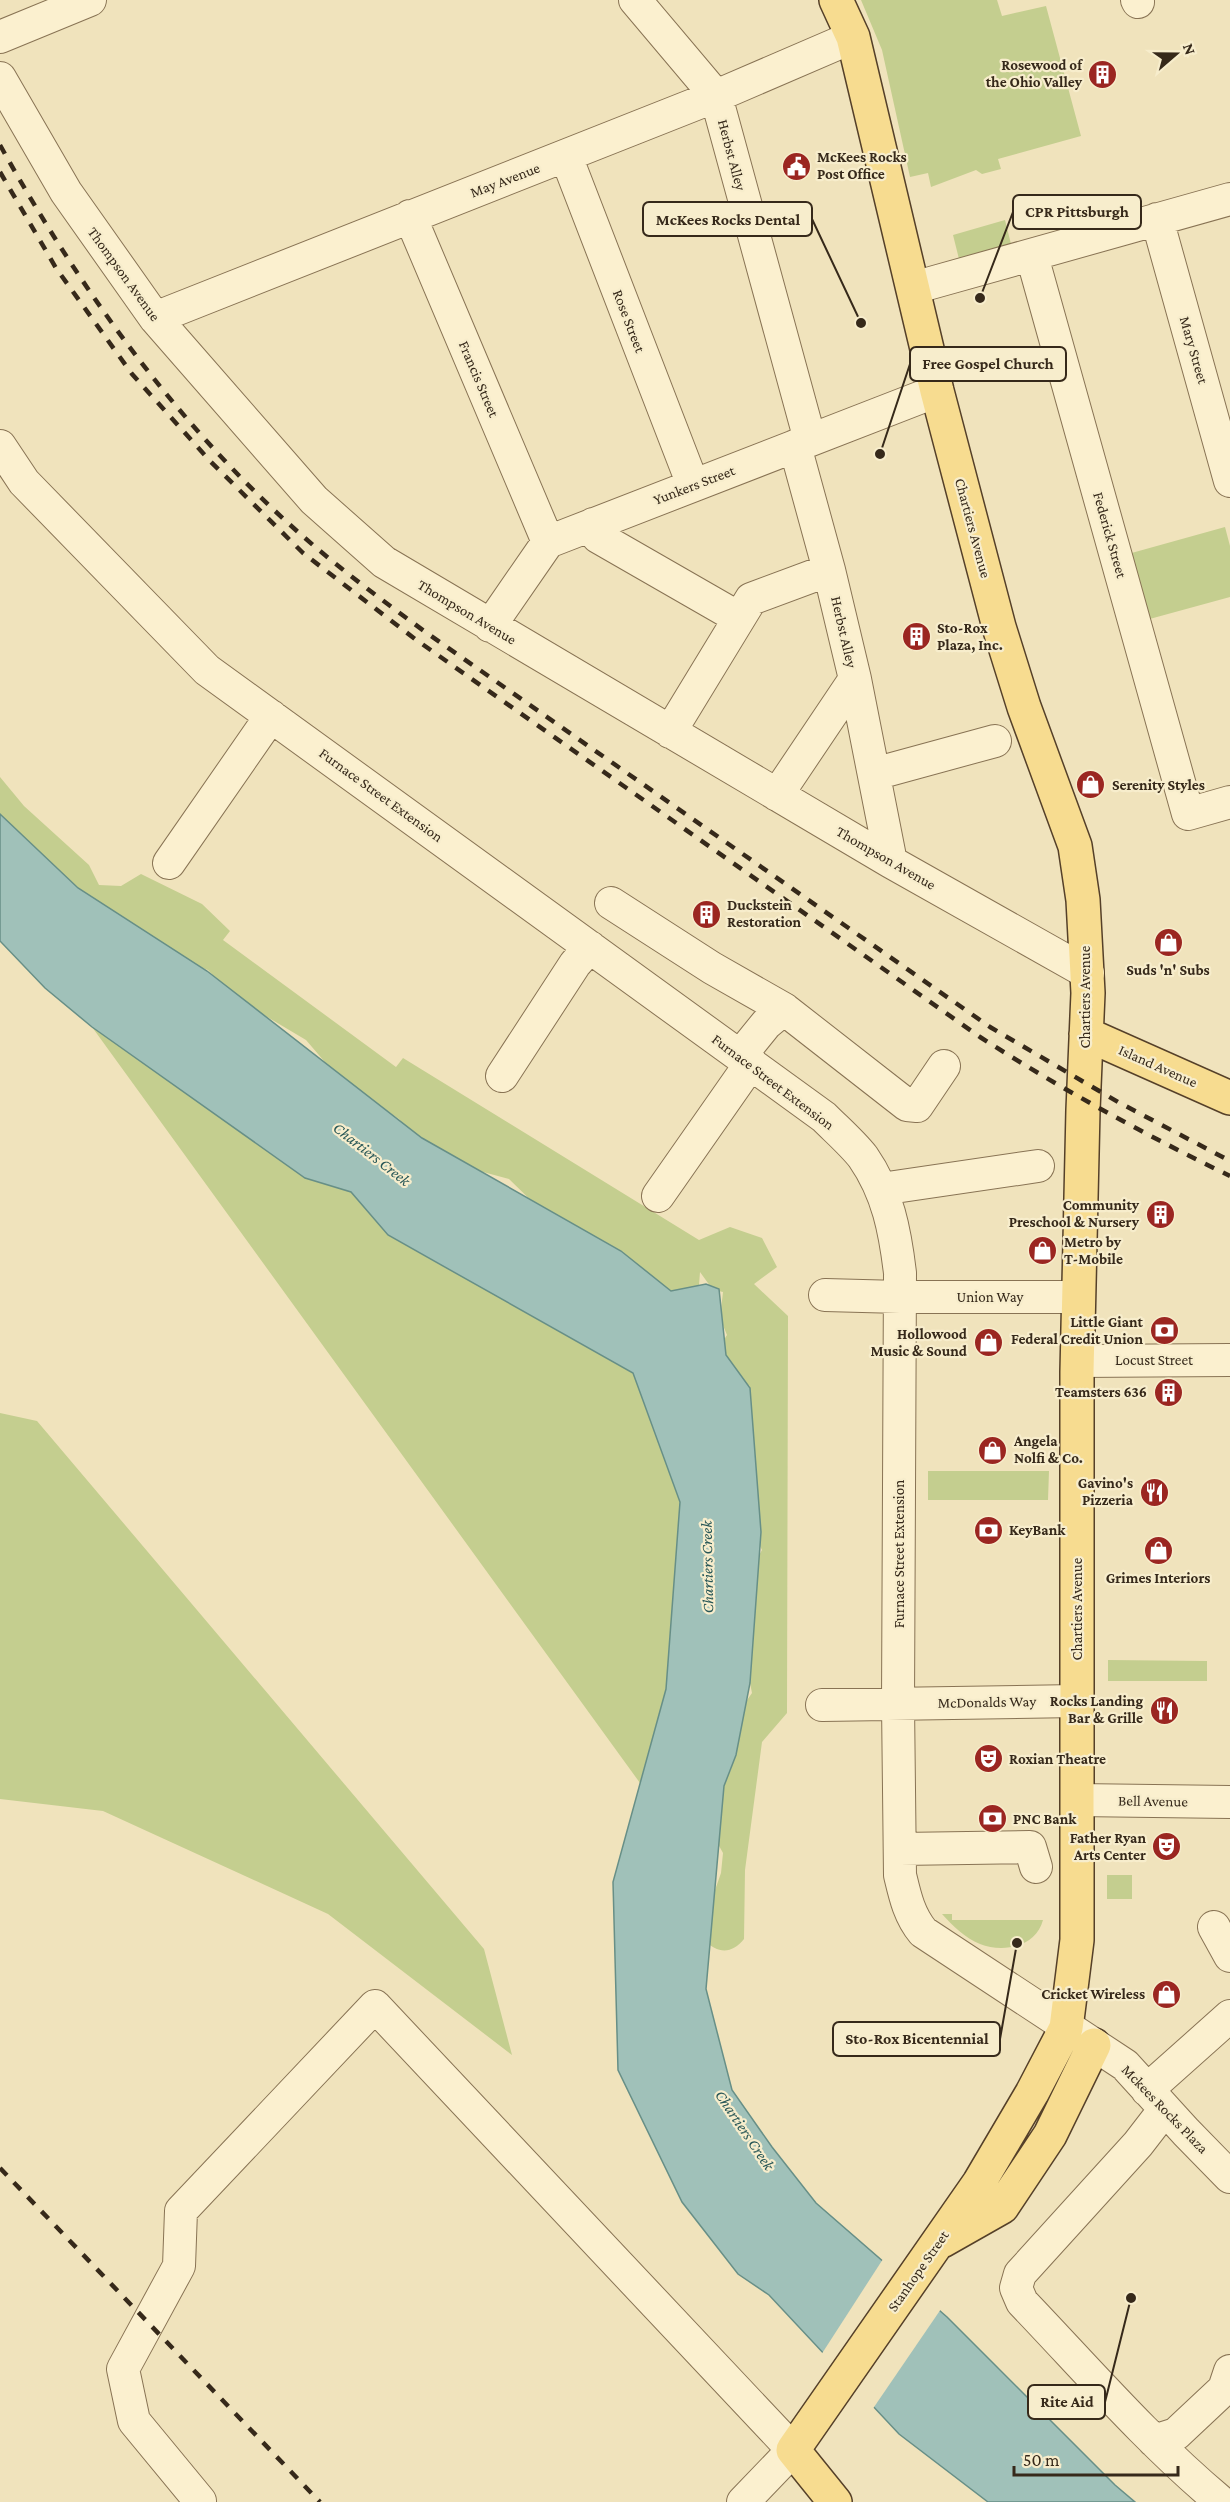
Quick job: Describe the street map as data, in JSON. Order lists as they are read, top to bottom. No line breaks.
{"streets":{"main road":["Chartiers Avenue","Island Avenue","Stanhope Street"],"street":["Herbst Alley","May Avenue","Thompson Avenue","Rose Street","Mary Street","Francis Street","Yunkers Street","Federick Street","Furnace Street Extension","Union Way","Locust Street","McDonalds Way","Bell Avenue","Mckees Rocks Plaza"]},"crossings":[["Herbst Alley","May Avenue"],["Herbst Alley","Thompson Avenue"],["Herbst Alley","Yunkers Street"],["May Avenue","Thompson Avenue"],["May Avenue","Rose Street"],["May Avenue","Francis Street"],["May Avenue","Chartiers Avenue"],["Thompson Avenue","Chartiers Avenue"],["Rose Street","Yunkers Street"],["Francis Street","Yunkers Street"],["Yunkers Street","Chartiers Avenue"],["Chartiers Avenue","Furnace Street Extension"],["Chartiers Avenue","Island Avenue"],["Chartiers Avenue","Union Way"],["Chartiers Avenue","Locust Street"],["Chartiers Avenue","McDonalds Way"],["Chartiers Avenue","Bell Avenue"],["Chartiers Avenue","Mckees Rocks Plaza"],["Chartiers Avenue","Stanhope Street"],["Furnace Street Extension","Union Way"],["Furnace Street Extension","McDonalds Way"],["Furnace Street Extension","Mckees Rocks Plaza"],["Furnace Street Extension","Stanhope Street"],["Mckees Rocks Plaza","Stanhope Street"]],"water":["Chartiers Creek"],"places":{"building":["Rosewood of the Ohio Valley","Sto-Rox Plaza, Inc.","Duckstein Restoration","Community Preschool & Nursery","Teamsters 636"],"public building":["McKees Rocks Post Office"],"other":["CPR Pittsburgh","McKees Rocks Dental","Free Gospel Church","Sto-Rox Bicentennial","Rite Aid"],"shop":["Serenity Styles","Suds 'n' Subs","Metro by T-Mobile","Hollowood Music & Sound","Angela Nolfi & Co.","Grimes Interiors","Cricket Wireless"],"bank":["Little Giant Federal Credit Union","KeyBank","PNC Bank"],"restaurant":["Gavino's Pizzeria","Rocks Landing Bar & Grille"],"theatre":["Roxian Theatre","Father Ryan Arts Center"]},"scale_bar":"50 m","north":"right"}
